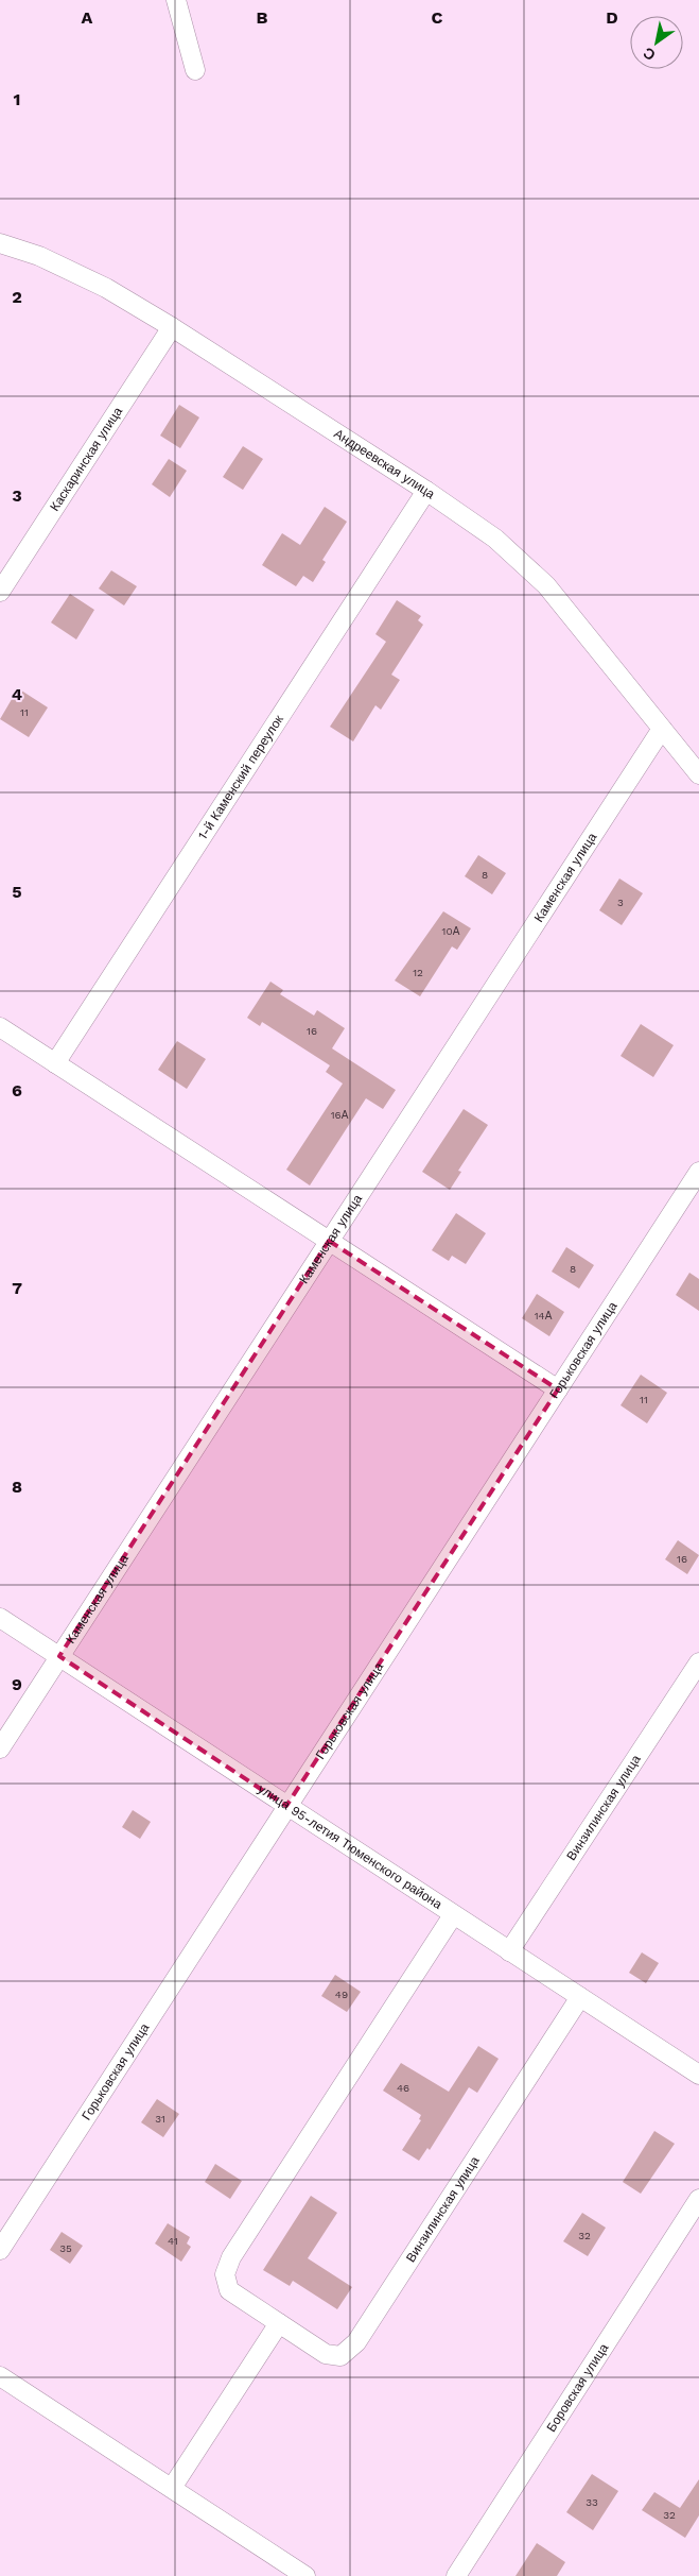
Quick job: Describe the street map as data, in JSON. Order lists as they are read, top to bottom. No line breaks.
{"streets":{"street":["Каскаринская улица","Андреевская улица","1-й Каменский переулок","Каменская улица","Горьковская улица","Винзилинская улица","улица 95-летия Тюменского района","Боровская улица"]},"crossings":[["Каскаринская улица","Андреевская улица"],["Андреевская улица","1-й Каменский переулок"],["Андреевская улица","Каменская улица"],["Каменская улица","улица 95-летия Тюменского района"],["Горьковская улица","улица 95-летия Тюменского района"],["Винзилинская улица","улица 95-летия Тюменского района"]],"house_numbers":["11","8","3","10А","12","16","16А","8","14А","11","16","49","46","31","32","41","35","33","32"],"north":"bottom left","grid":{"columns":["A","B","C","D"],"rows":["1","2","3","4","5","6","7","8","9"]}}
